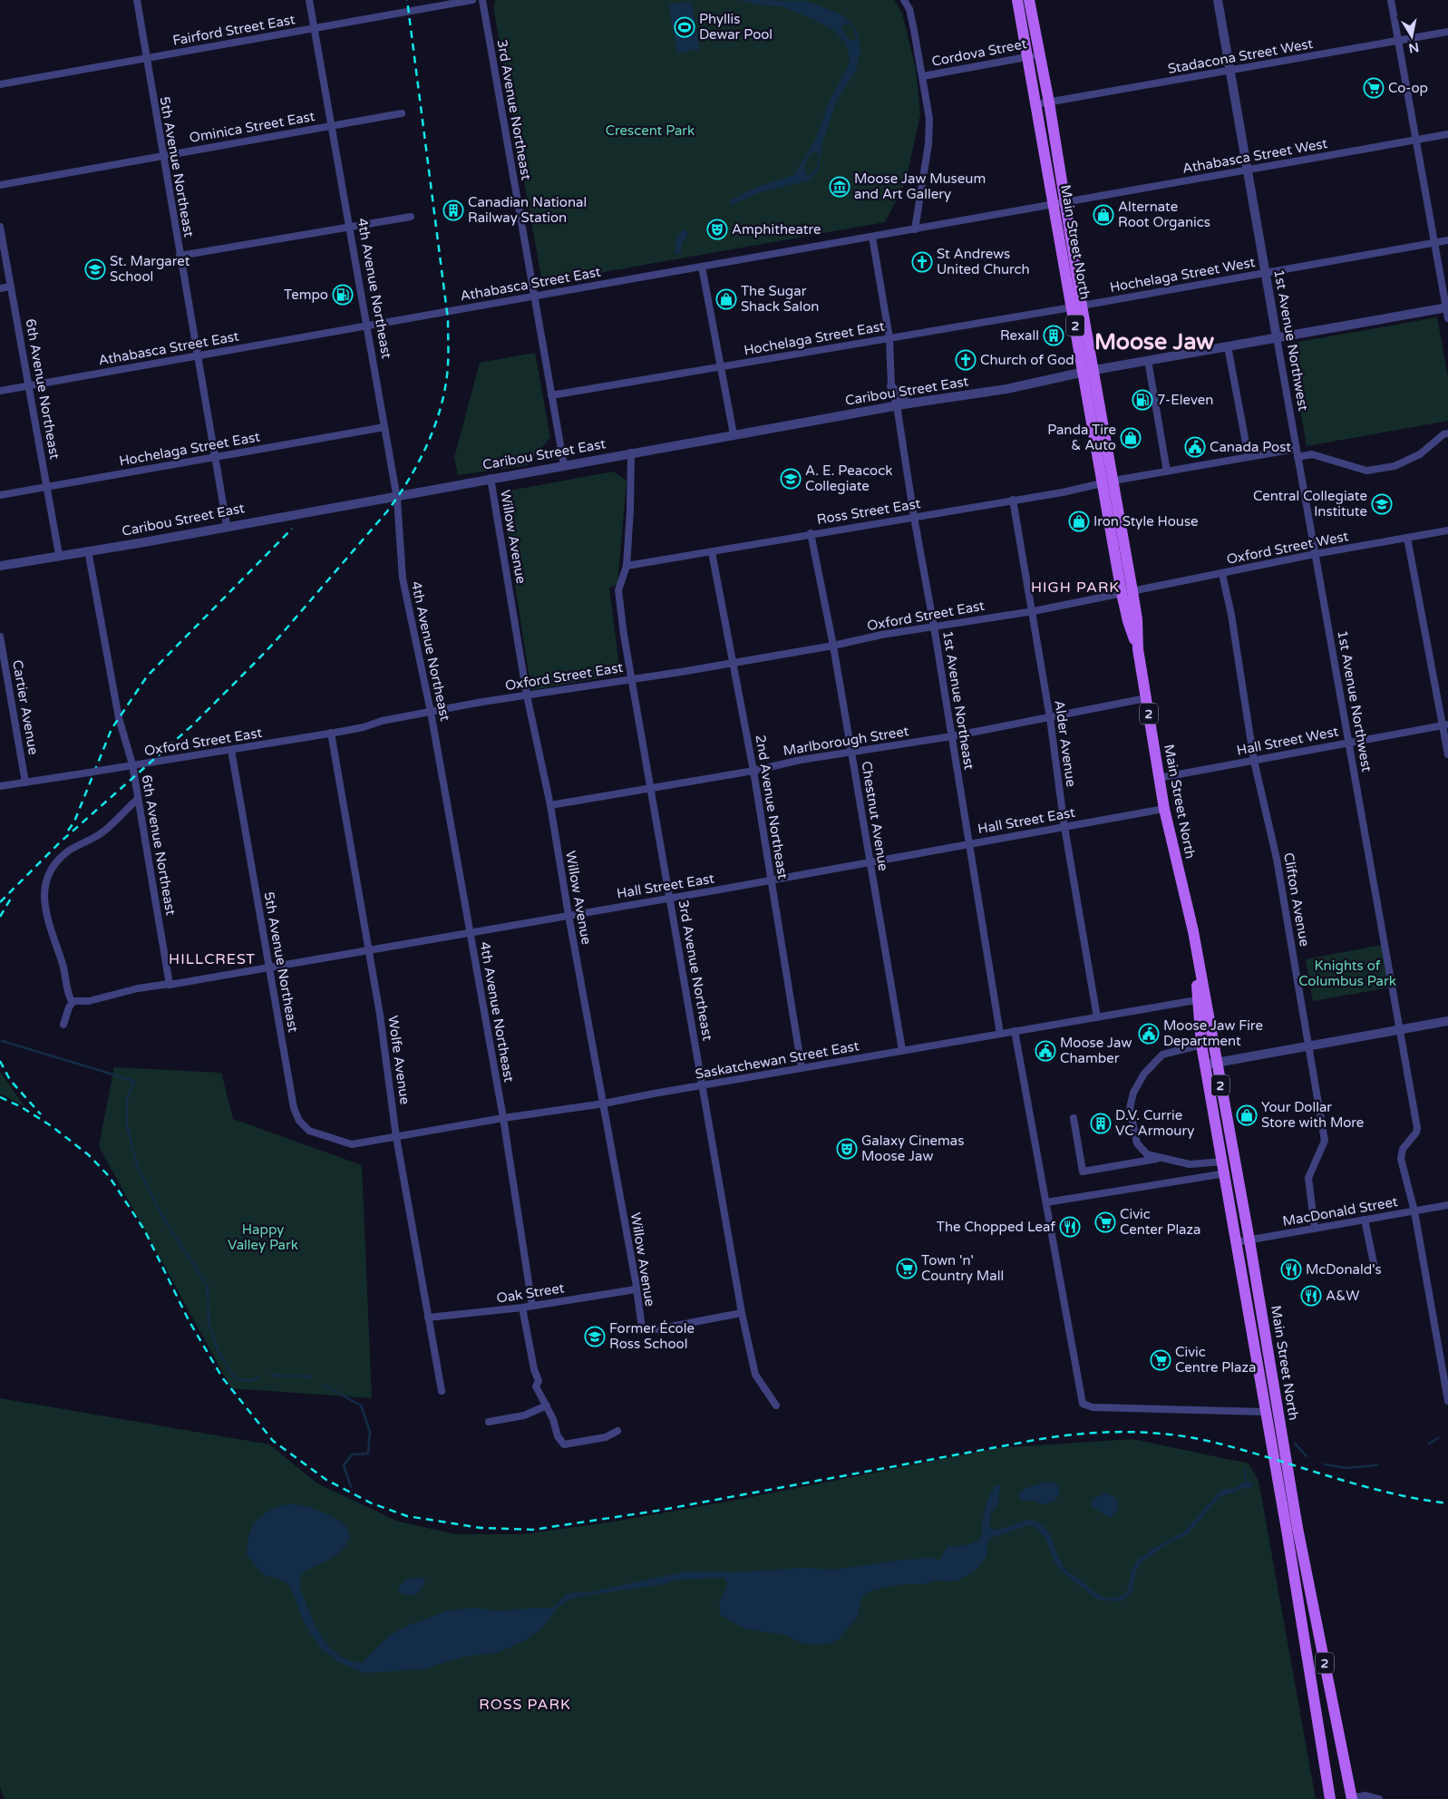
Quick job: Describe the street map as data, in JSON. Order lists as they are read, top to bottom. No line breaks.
{"streets":{"main road":["Main Street North","2"],"street":["Fairford Street East","Cordova Street","Stadacona Street West","3rd Avenue Northeast","Ominica Street East","Athabasca Street West","5th Avenue Northeast","Hochelaga Street West","Athabasca Street East","4th Avenue Northeast","Hochelaga Street East","1st Avenue Northwest","6th Avenue Northeast","Caribou Street East","Ross Street East","Willow Avenue","Oxford Street West","Oxford Street East","1st Avenue Northeast","Cartier Avenue","Marlborough Street","Hall Street West","Alder Avenue","2nd Avenue Northeast","Chestnut Avenue","Hall Street East","Clifton Avenue","Wolfe Avenue","Saskatchewan Street East","MacDonald Street","Oak Street"]},"crossings":[["Fairford Street East","5th Avenue Northeast"],["Fairford Street East","4th Avenue Northeast"],["Cordova Street","Main Street North"],["Stadacona Street West","Main Street North"],["Stadacona Street West","1st Avenue Northwest"],["3rd Avenue Northeast","Athabasca Street East"],["3rd Avenue Northeast","Hochelaga Street East"],["3rd Avenue Northeast","Caribou Street East"],["3rd Avenue Northeast","Ross Street East"],["3rd Avenue Northeast","Willow Avenue"],["3rd Avenue Northeast","Oxford Street East"],["3rd Avenue Northeast","Marlborough Street"],["3rd Avenue Northeast","Hall Street East"],["3rd Avenue Northeast","Saskatchewan Street East"],["Ominica Street East","5th Avenue Northeast"],["Ominica Street East","4th Avenue Northeast"],["Athabasca Street West","Main Street North"],["Athabasca Street West","Athabasca Street East"],["Athabasca Street West","1st Avenue Northwest"],["5th Avenue Northeast","Athabasca Street East"],["5th Avenue Northeast","Hochelaga Street East"],["5th Avenue Northeast","Caribou Street East"],["5th Avenue Northeast","Oxford Street East"],["5th Avenue Northeast","Hall Street East"],["5th Avenue Northeast","Saskatchewan Street East"],["Main Street North","Hochelaga Street West"],["Main Street North","Athabasca Street East"],["Main Street North","Hochelaga Street East"],["Main Street North","Caribou Street East"],["Main Street North","Ross Street East"],["Main Street North","Oxford Street West"],["Main Street North","Oxford Street East"],["Main Street North","Marlborough Street"],["Main Street North","Hall Street West"],["Main Street North","Hall Street East"],["Main Street North","Saskatchewan Street East"],["Main Street North","MacDonald Street"],["Hochelaga Street West","Hochelaga Street East"],["Hochelaga Street West","1st Avenue Northwest"],["Athabasca Street East","4th Avenue Northeast"],["Athabasca Street East","6th Avenue Northeast"],["Athabasca Street East","1st Avenue Northeast"],["4th Avenue Northeast","Hochelaga Street East"],["4th Avenue Northeast","Caribou Street East"],["4th Avenue Northeast","Oxford Street East"],["4th Avenue Northeast","Hall Street East"],["4th Avenue Northeast","Saskatchewan Street East"],["4th Avenue Northeast","Oak Street"],["Hochelaga Street East","6th Avenue Northeast"],["Hochelaga Street East","1st Avenue Northeast"],["1st Avenue Northwest","Caribou Street East"],["1st Avenue Northwest","Ross Street East"],["1st Avenue Northwest","Oxford Street West"],["1st Avenue Northwest","Hall Street West"],["1st Avenue Northwest","MacDonald Street"],["6th Avenue Northeast","Caribou Street East"],["6th Avenue Northeast","Oxford Street East"],["6th Avenue Northeast","Hall Street East"],["Caribou Street East","Willow Avenue"],["Caribou Street East","1st Avenue Northeast"],["Ross Street East","1st Avenue Northeast"],["Ross Street East","Alder Avenue"],["Ross Street East","2nd Avenue Northeast"],["Ross Street East","Chestnut Avenue"],["Willow Avenue","Oxford Street East"],["Willow Avenue","Marlborough Street"],["Willow Avenue","Hall Street East"],["Willow Avenue","Saskatchewan Street East"],["Willow Avenue","Oak Street"],["Oxford Street West","Oxford Street East"],["Oxford Street West","Clifton Avenue"],["Oxford Street East","1st Avenue Northeast"],["Oxford Street East","Cartier Avenue"],["Oxford Street East","Alder Avenue"],["Oxford Street East","2nd Avenue Northeast"],["Oxford Street East","Chestnut Avenue"],["Oxford Street East","Wolfe Avenue"],["1st Avenue Northeast","Marlborough Street"],["1st Avenue Northeast","Hall Street East"],["1st Avenue Northeast","Saskatchewan Street East"],["Marlborough Street","Alder Avenue"],["Marlborough Street","2nd Avenue Northeast"],["Marlborough Street","Chestnut Avenue"],["Hall Street West","Clifton Avenue"],["Alder Avenue","Hall Street East"],["Alder Avenue","Saskatchewan Street East"],["2nd Avenue Northeast","Hall Street East"],["2nd Avenue Northeast","Saskatchewan Street East"],["Chestnut Avenue","Hall Street East"],["Chestnut Avenue","Saskatchewan Street East"],["Hall Street East","Wolfe Avenue"],["Clifton Avenue","MacDonald Street"],["Wolfe Avenue","Saskatchewan Street East"],["Wolfe Avenue","Oak Street"]],"districts":["Moose Jaw","HIGH PARK","HILLCREST","ROSS PARK"],"parks":["Crescent Park","Knights of Columbus Park","Happy Valley Park"],"places":{"sports":["Phyllis Dewar Pool"],"supermarket":["Co-op","Civic Center Plaza","Town 'n' Country Mall","Civic Centre Plaza"],"museum":["Moose Jaw Museum and Art Gallery"],"building":["Canadian National Railway Station","Rexall","D.V. Currie VC Armoury"],"shop":["Alternate Root Organics","The Sugar Shack Salon","Panda Tire & Auto","Iron Style House","Your Dollar Store with More"],"theatre":["Amphitheatre","Galaxy Cinemas Moose Jaw"],"church":["St Andrews United Church","Church of God"],"school or university":["St. Margaret School","A. E. Peacock Collegiate","Central Collegiate Institute","Former École Ross School"],"fuel station":["Tempo","7-Eleven"],"public building":["Canada Post","Moose Jaw Fire Department","Moose Jaw Chamber"],"restaurant":["The Chopped Leaf","McDonald's","A&W"]},"north":"bottom"}
